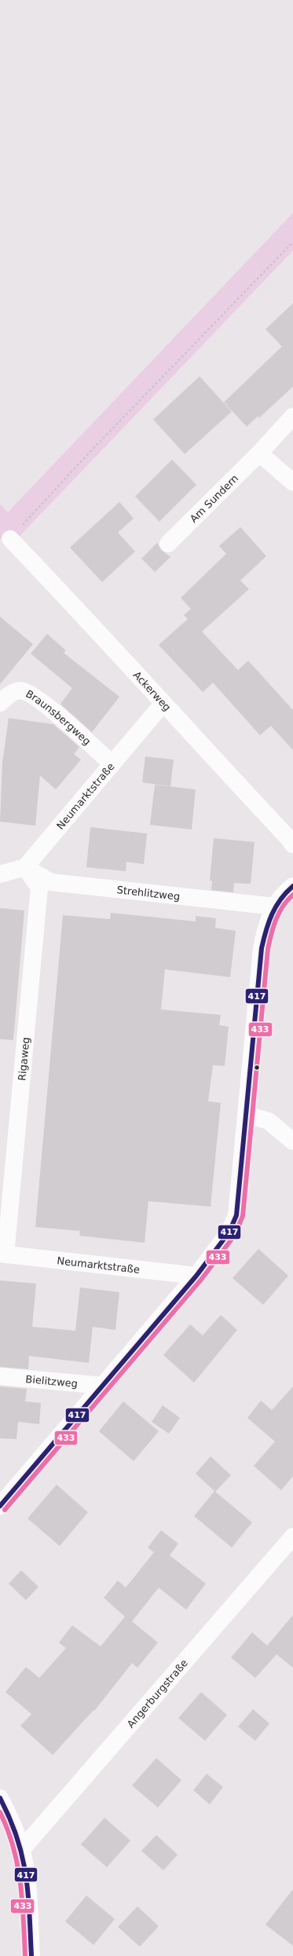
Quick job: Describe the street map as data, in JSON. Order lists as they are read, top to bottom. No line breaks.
{"streets":{"street":["Am Sundern","Ackerweg","Braunsbergweg","Neumarktstraße","Strehlitzweg","Rigaweg","Bielitzweg","Angerburgstraße"]},"crossings":[["Ackerweg","Neumarktstraße"],["Braunsbergweg","Neumarktstraße"],["Neumarktstraße","Strehlitzweg"],["Neumarktstraße","Rigaweg"],["Strehlitzweg","Rigaweg"]],"lines":["transit line 417","transit line 433"]}
